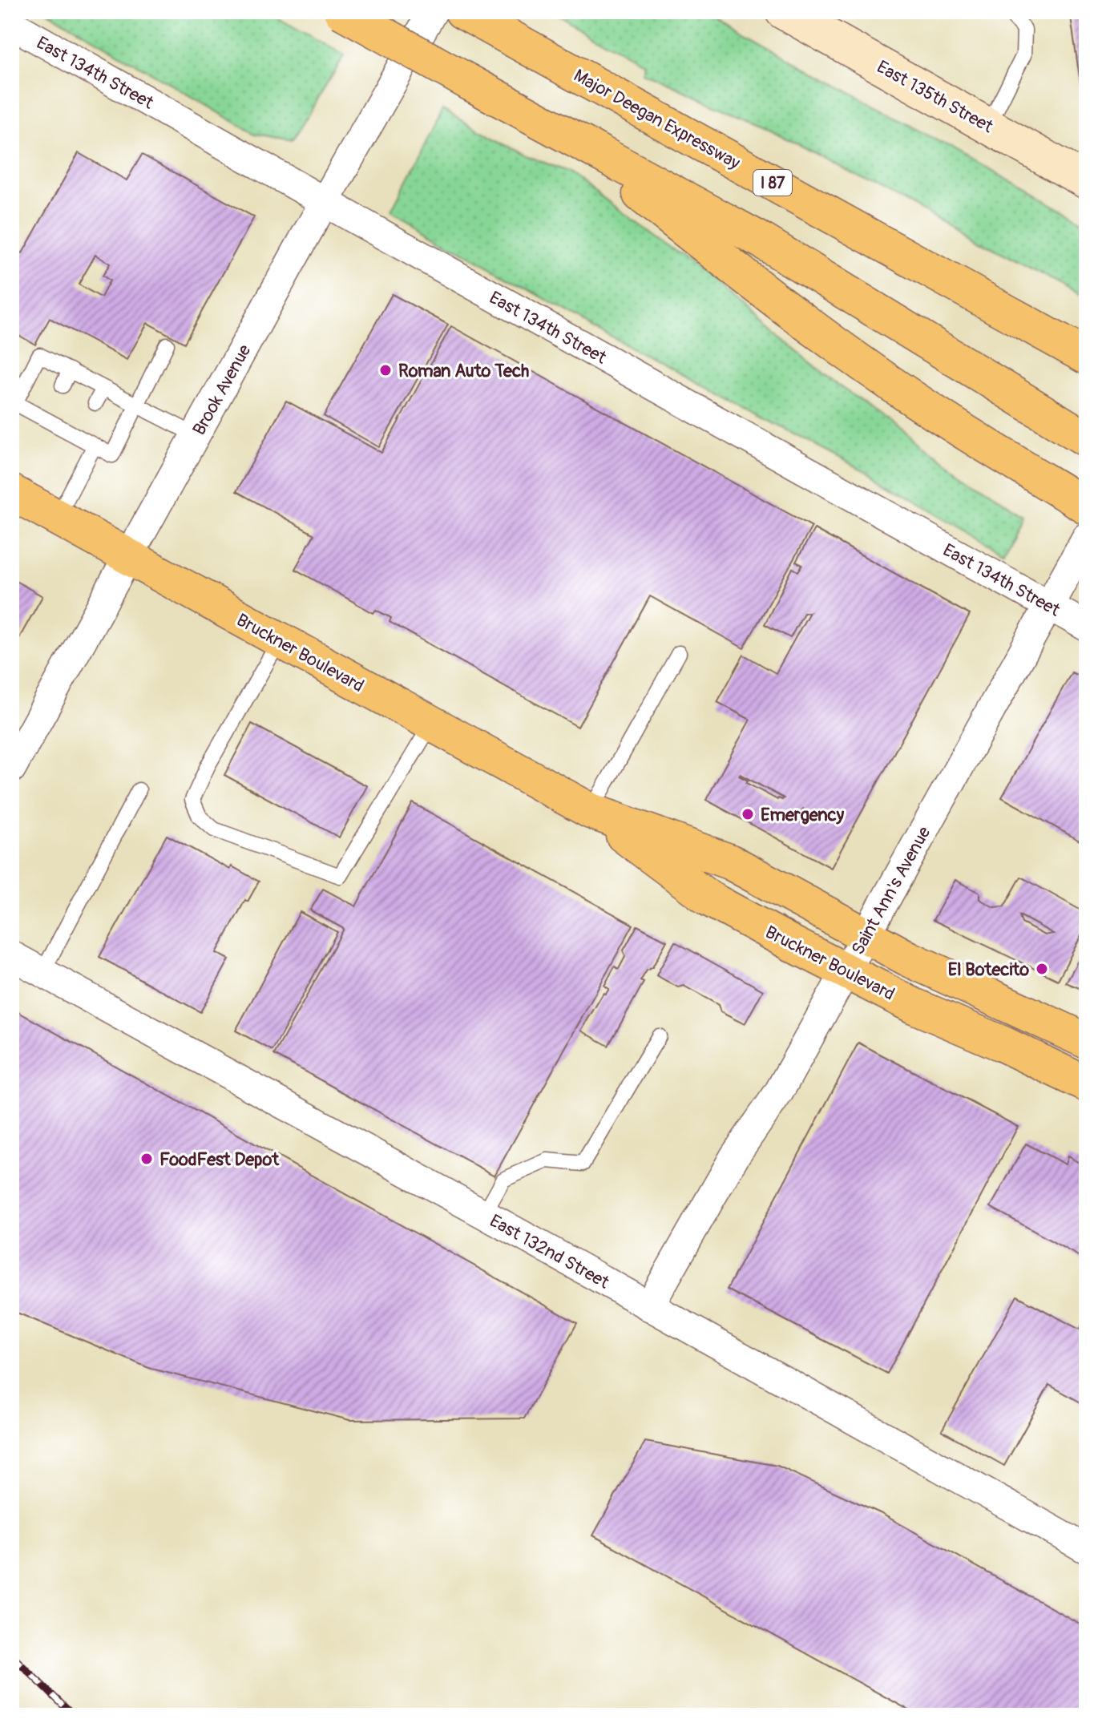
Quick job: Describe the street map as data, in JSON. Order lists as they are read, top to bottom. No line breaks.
{"streets":{"main road":["East 135th Street","Major Deegan Expressway","I 87","Bruckner Boulevard"],"street":["East 134th Street","Brook Avenue","Saint Ann's Avenue","East 132nd Street"]},"crossings":[["East 134th Street","Brook Avenue"],["East 134th Street","Saint Ann's Avenue"],["Brook Avenue","Bruckner Boulevard"],["Bruckner Boulevard","Saint Ann's Avenue"],["Saint Ann's Avenue","East 132nd Street"]],"places":["Roman Auto Tech","Emergency","El Botecito","FoodFest Depot"]}
